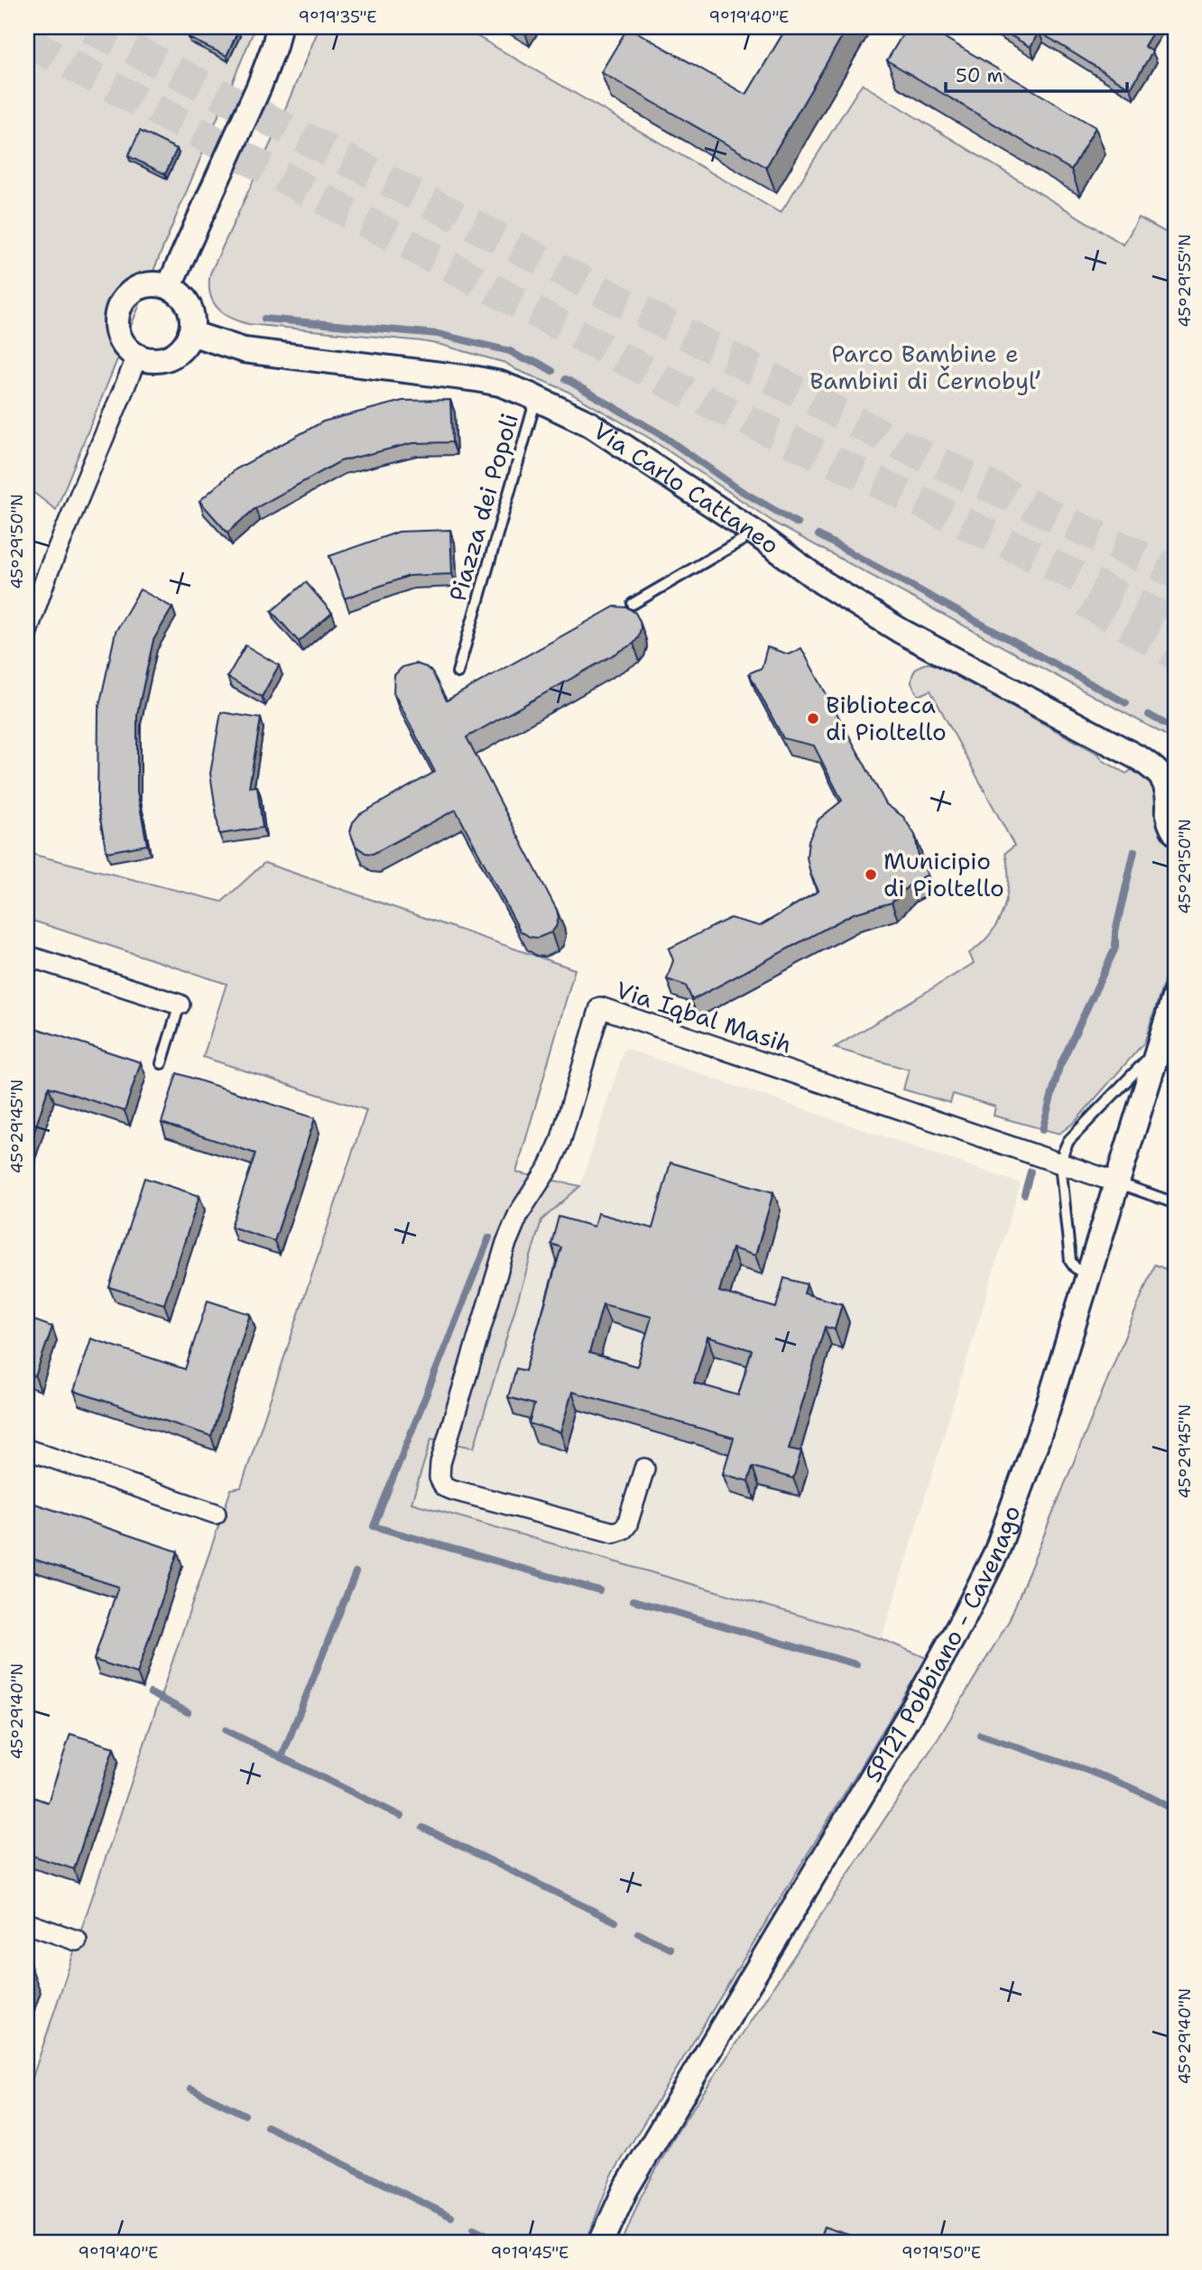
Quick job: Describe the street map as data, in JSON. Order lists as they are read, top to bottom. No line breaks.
{"streets":{"street":["Via Carlo Cattaneo","Via Iqbal Masih","SP121 Pobbiano - Cavenago"],"lane":["Piazza dei Popoli"]},"crossings":[["Via Carlo Cattaneo","Piazza dei Popoli"],["Via Iqbal Masih","SP121 Pobbiano - Cavenago"]],"parks":["Parco Bambine e Bambini di Černobyl’"],"places":["Biblioteca di Pioltello","Municipio di Pioltello"],"scale_bar":"50 m","coordinates":["9°19'35\"E","9°19'40\"E","45°29'55\"N","45°29'50\"N","45°29'45\"N","45°29'40\"N","9°19'45\"E","9°19'50\"E"]}
